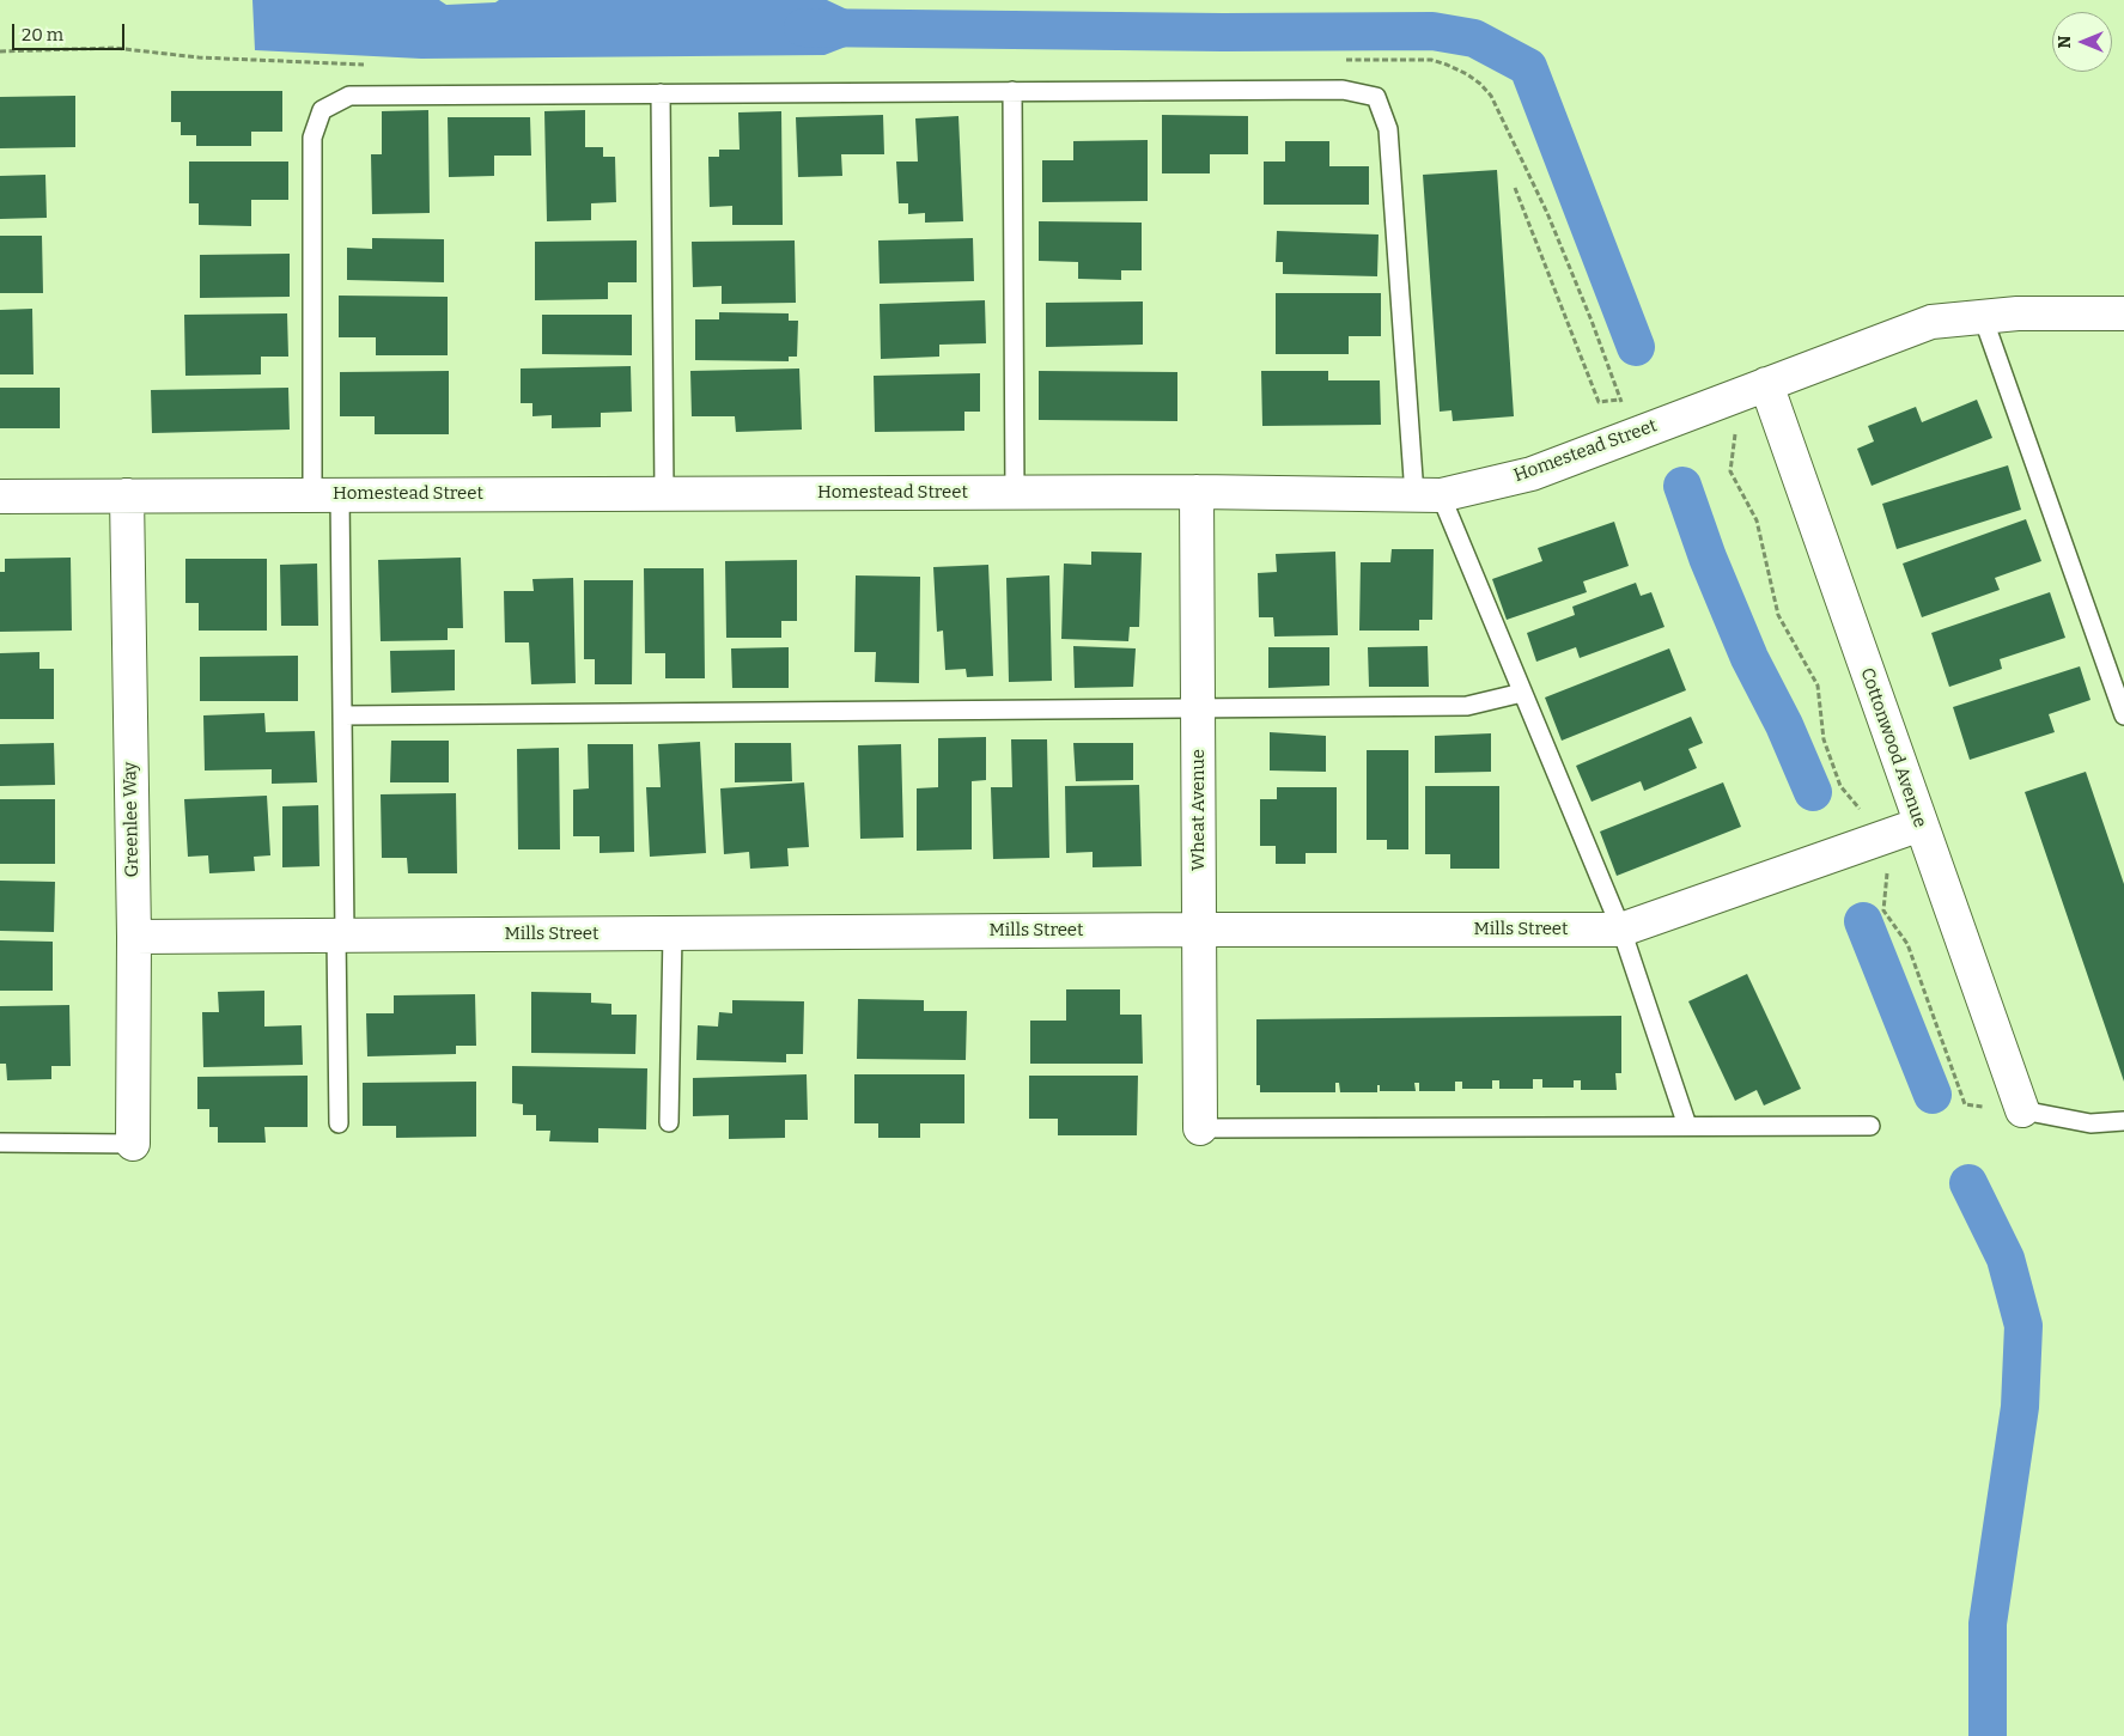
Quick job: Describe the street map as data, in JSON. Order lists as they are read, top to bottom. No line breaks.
{"streets":{"street":["Homestead Street","Cottonwood Avenue","Wheat Avenue","Greenlee Way","Mills Street"]},"crossings":[["Homestead Street","Cottonwood Avenue"],["Homestead Street","Wheat Avenue"],["Homestead Street","Greenlee Way"],["Cottonwood Avenue","Mills Street"],["Wheat Avenue","Mills Street"],["Greenlee Way","Mills Street"]],"scale_bar":"20 m","north":"left"}
